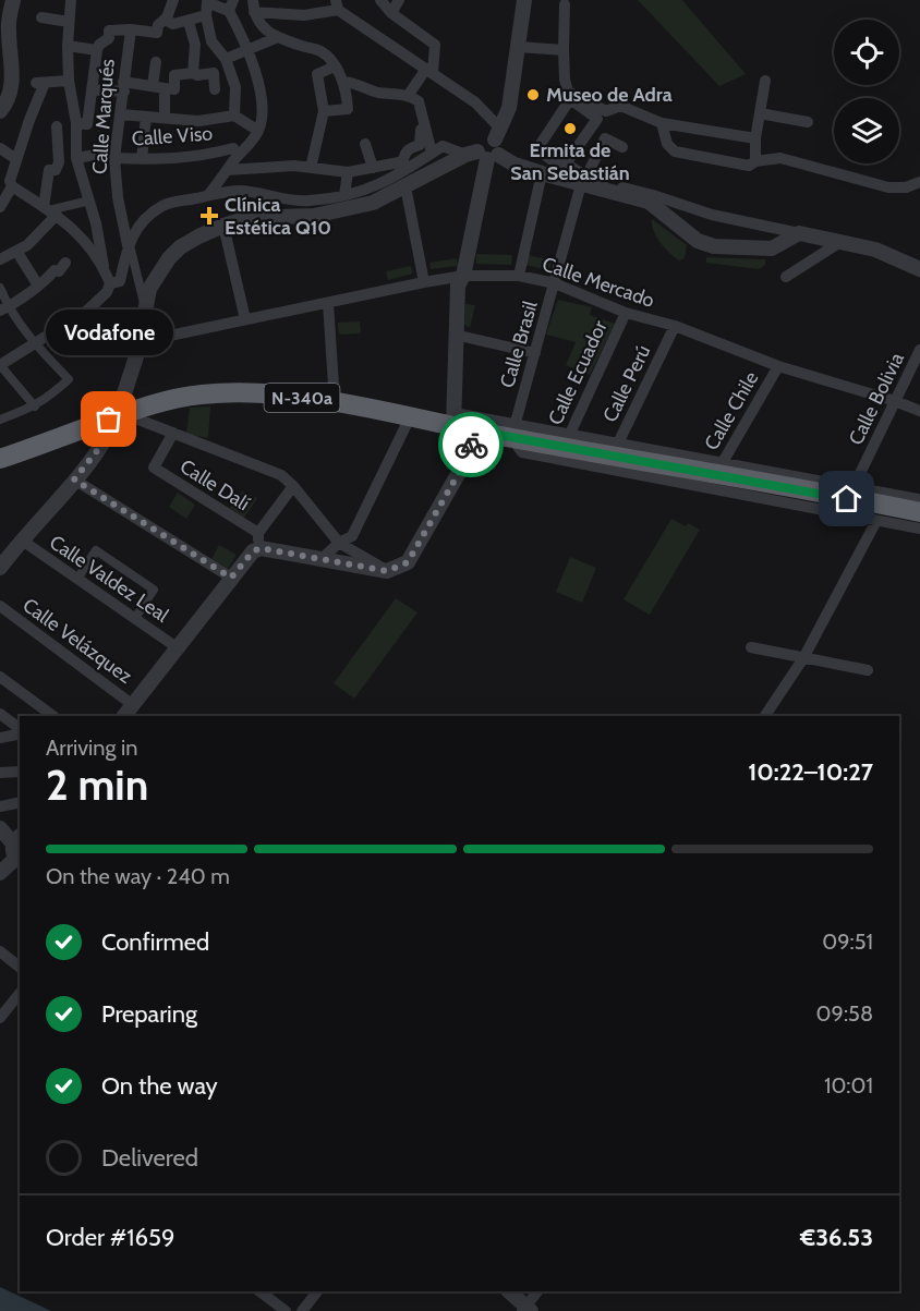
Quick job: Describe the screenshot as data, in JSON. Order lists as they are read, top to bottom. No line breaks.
{"streets":{"highway":["N-340a"],"street":["Calle Marqués","Calle Viso","Calle Mercado","Calle Brasil","Calle Ecuador","Calle Perú","Calle Bolivia","Calle Chile","Calle Dalí","Calle Valdez Leal","Calle Velázquez"]},"crossings":[["Calle Marqués","Calle Viso"],["Calle Mercado","Calle Brasil"],["Calle Mercado","Calle Ecuador"],["Calle Mercado","Calle Perú"],["Calle Mercado","Calle Bolivia"],["Calle Mercado","Calle Chile"],["Calle Brasil","N-340a"],["Calle Ecuador","N-340a"],["Calle Perú","N-340a"],["N-340a","Calle Bolivia"],["N-340a","Calle Chile"]],"places":{"other":["Museo de Adra","Ermita de San Sebastián","Vodafone"],"health":["Clínica Estética Q10"]},"page":{"bubble":"Vodafone","heading":["2 min","Arriving in","10:22–10:27"],"panel":["Order #1659","€36.53"],"bar":"On the way · 240 m","list":[["Confirmed","09:51"],["Preparing","09:58"],["On the way","10:01"],"Delivered"]}}
